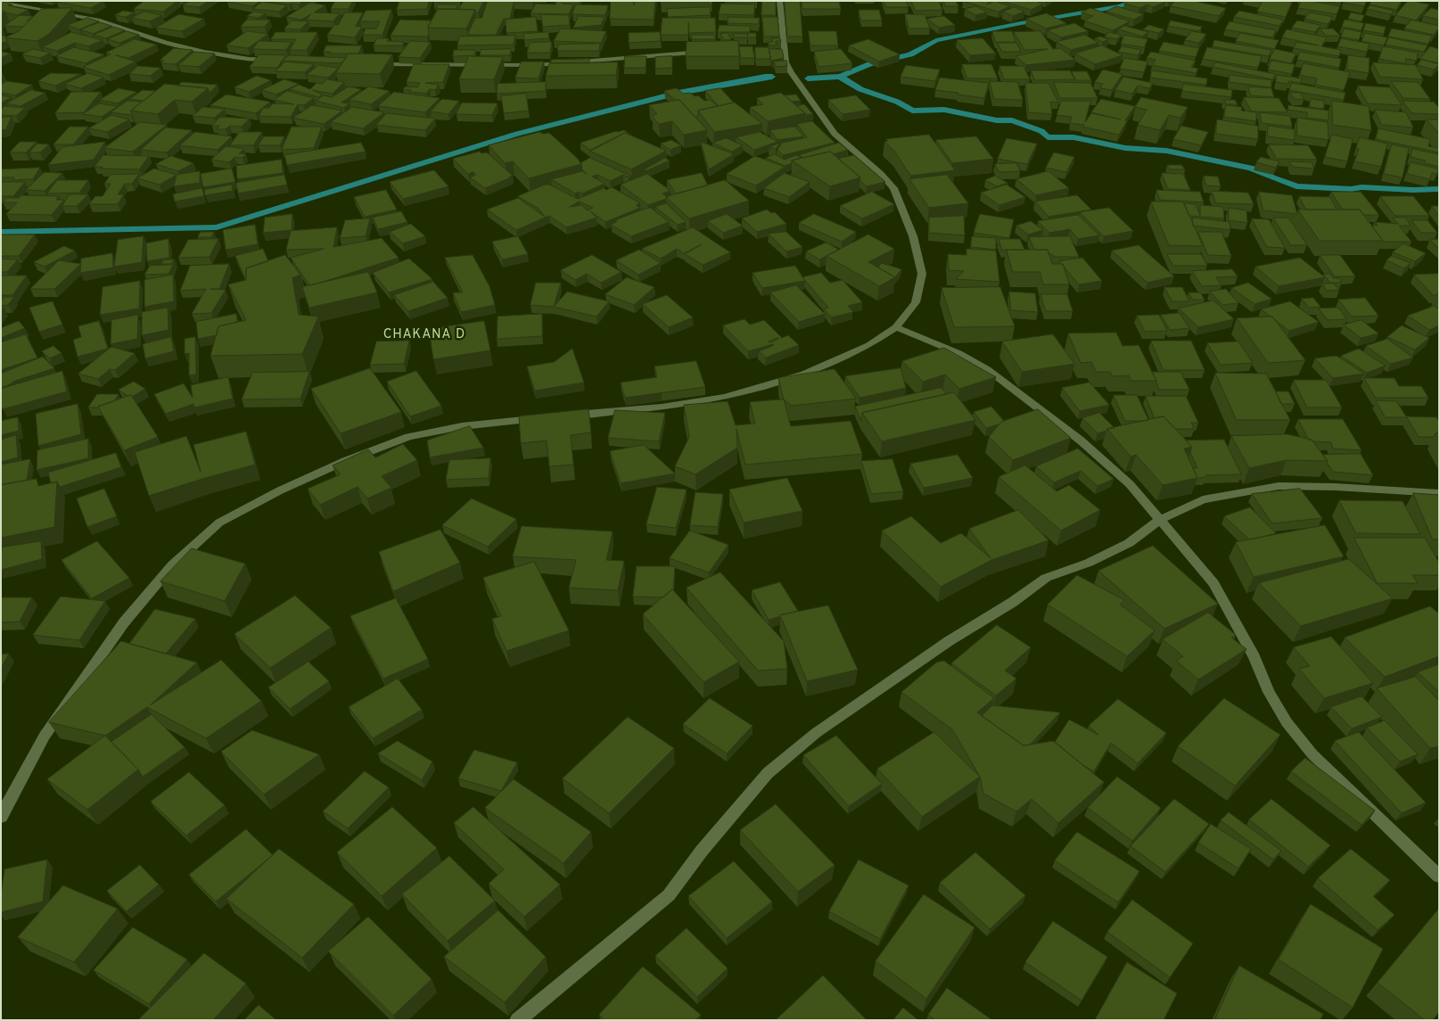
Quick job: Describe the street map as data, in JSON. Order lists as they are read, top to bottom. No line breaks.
{"districts":["CHAKANA D"]}
